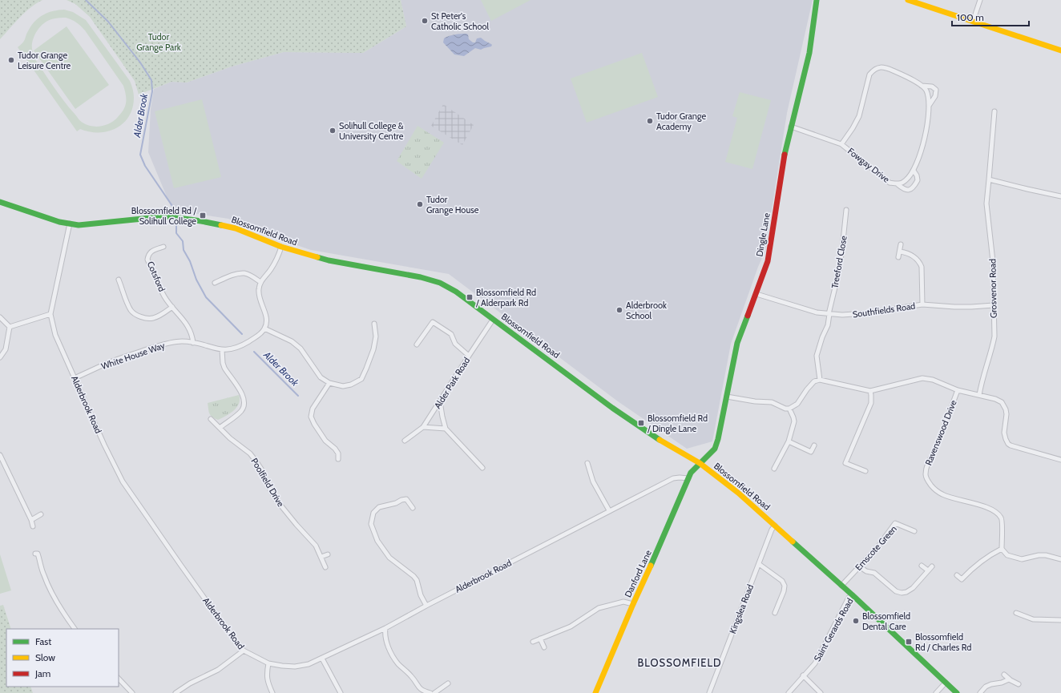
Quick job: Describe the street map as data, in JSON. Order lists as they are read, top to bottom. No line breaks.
{"streets":{"main road":["Blossomfield Road","Dingle Lane","Danford Lane"],"street":["Fowgay Drive","Treeford Close","Cotsford","Grosvenor Road","Southfields Road","White House Way","Alder Park Road","Alderbrook Road","Ravenswood Drive","Poolfield Drive","Emscote Green","Kingslea Road","Saint Gerards Road"]},"crossings":[["Fowgay Drive","Dingle Lane"],["Blossomfield Road","Dingle Lane"],["Blossomfield Road","Alder Park Road"],["Blossomfield Road","Alderbrook Road"],["Blossomfield Road","Emscote Green"],["Blossomfield Road","Danford Lane"],["Blossomfield Road","Kingslea Road"],["Blossomfield Road","Saint Gerards Road"],["Dingle Lane","Southfields Road"],["Dingle Lane","Danford Lane"],["Treeford Close","Southfields Road"],["Grosvenor Road","Southfields Road"],["White House Way","Alderbrook Road"],["Alderbrook Road","Danford Lane"]],"districts":["BLOSSOMFIELD"],"water":["Alder Brook"],"parks":["Tudor Grange Park"],"places":{"other":["St Peter's Catholic School","Tudor Grange Leisure Centre","Tudor Grange Academy","Solihull College & University Centre","Tudor Grange House","Alderbrook School","Blossomfield Dental Care"],"transit":["Blossomfield Rd / Solihull College","Blossomfield Rd / Alderpark Rd","Blossomfield Rd / Dingle Lane","Blossomfield Rd / Charles Rd"]},"legend":["Fast","Slow","Jam"],"scale_bar":"100 m"}
